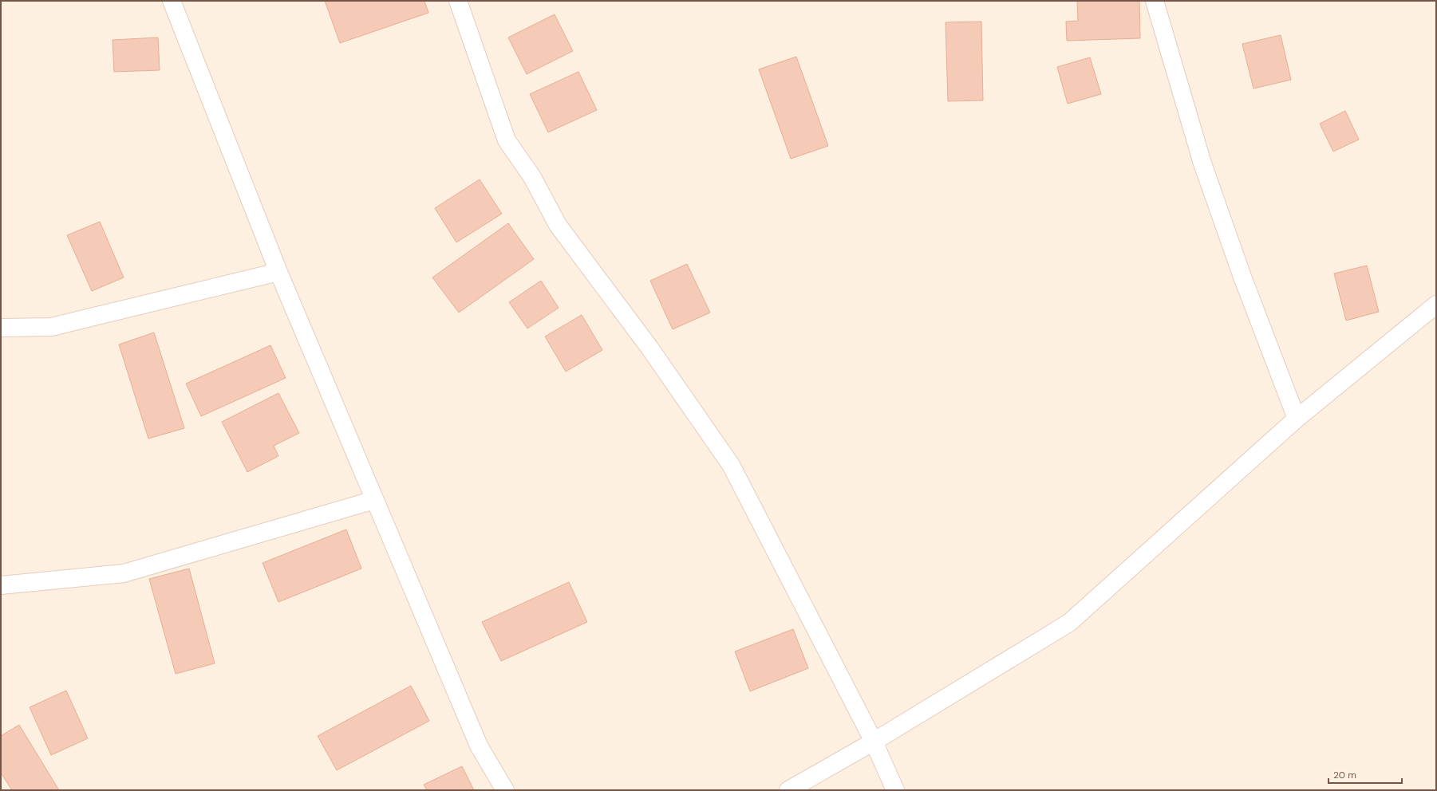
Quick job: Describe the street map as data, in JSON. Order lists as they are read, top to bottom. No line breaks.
{"scale_bar":"20 m"}
